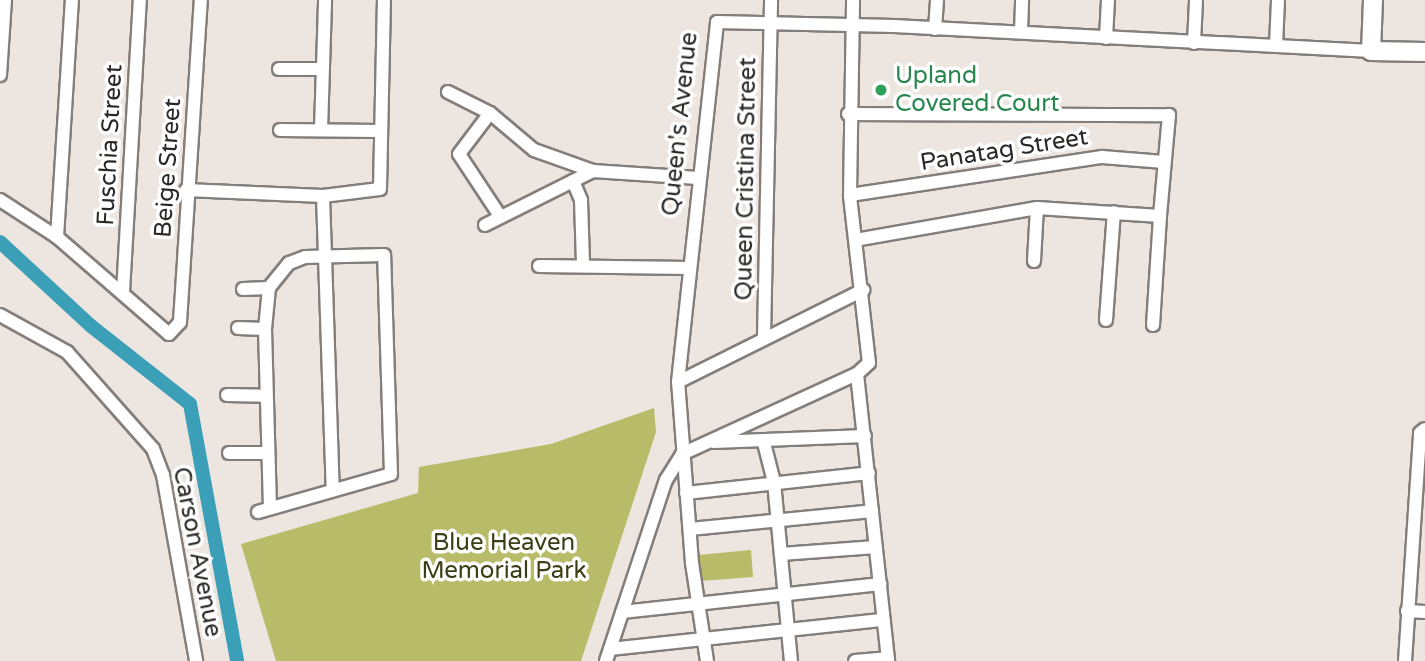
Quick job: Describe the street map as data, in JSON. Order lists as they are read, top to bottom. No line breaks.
{"streets":{"street":["Queen's Avenue","Fuschia Street","Panatag Street","Beige Street","Queen Cristina Street","Carson Avenue"]},"crossings":[["Queen's Avenue","Queen Cristina Street"],["Fuschia Street","Beige Street"]],"parks":["Blue Heaven Memorial Park"],"places":["Upland Covered Court"]}
